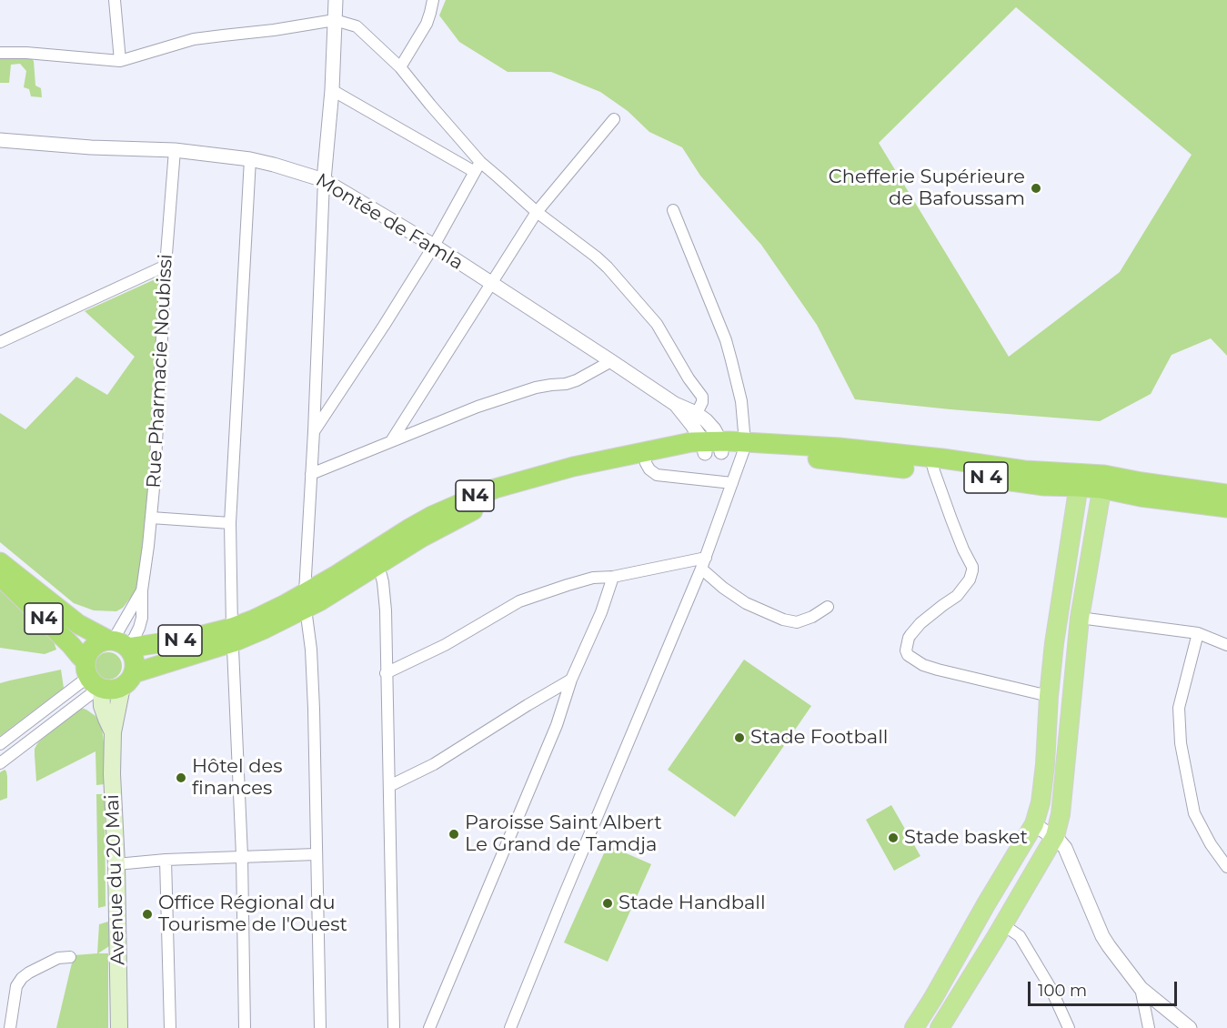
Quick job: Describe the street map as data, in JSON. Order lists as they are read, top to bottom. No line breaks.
{"streets":{"highway":["N 4","N4"],"main road":["Avenue du 20 Mai"],"street":["Montée de Famla","Rue Pharmacie Noubissi"]},"crossings":[["Montée de Famla","Rue Pharmacie Noubissi"],["Montée de Famla","N4"],["Rue Pharmacie Noubissi","N 4"],["Rue Pharmacie Noubissi","N4"],["Rue Pharmacie Noubissi","Avenue du 20 Mai"],["N 4","N4"],["N 4","Avenue du 20 Mai"],["N4","Avenue du 20 Mai"]],"places":["Chefferie Supérieure de Bafoussam","Stade Football","Hôtel des finances","Paroisse Saint Albert Le Grand de Tamdja","Stade basket","Stade Handball","Office Régional du Tourisme de l'Ouest"],"scale_bar":"100 m"}
